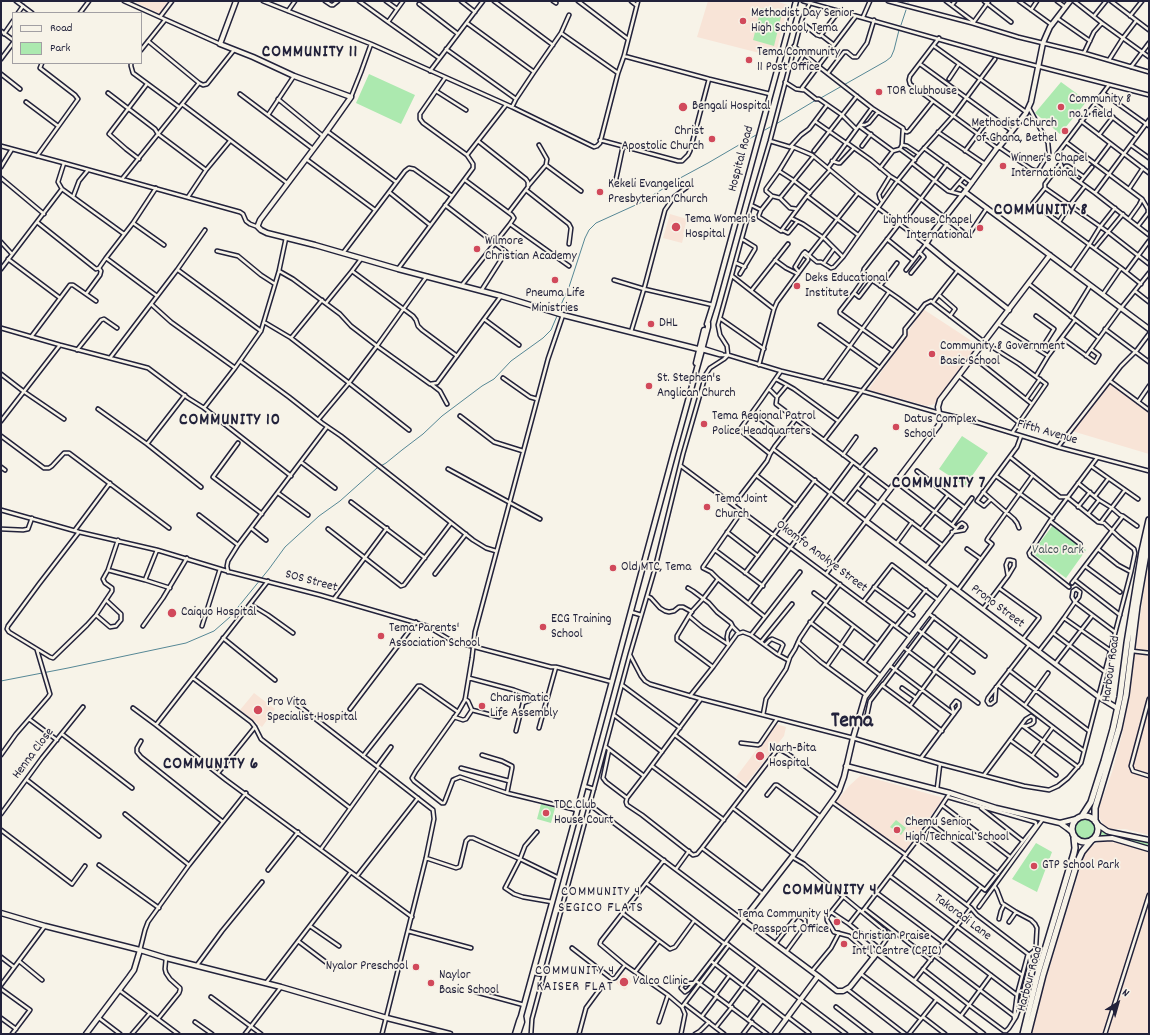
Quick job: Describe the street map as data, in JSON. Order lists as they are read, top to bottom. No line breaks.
{"streets":{"highway":["Harbour Road"],"street":["Hospital Road","Fifth Avenue","Okomfo Anokye Street","SOS Street","Prono Street","Henna Close","Takoradi Lane"]},"crossings":[["Hospital Road","Fifth Avenue"],["Hospital Road","SOS Street"],["Prono Street","Harbour Road"]],"districts":["COMMUNITY 11","COMMUNITY 8","COMMUNITY 10","COMMUNITY 7","Tema","COMMUNITY 6","COMMUNITY 4","COMMUNITY 4 SEGICO FLATS","COMMUNITY 4 KAISER FLAT"],"parks":["Valco Park"],"places":["Methodist Day Senior High School, Tema","Tema Community 11 Post Office","TOR clubhouse","Bengali Hospital","Community 8 no.2 field","Methodist Church of Ghana, Bethel","Christ Apostolic Church","Winner's Chapel International","Kekeli Evangelical Presbyterian Church","Tema Women's Hospital","Lighthouse Chapel International","Wilmore Christian Academy","Pneuma Life Ministries","Deks Educational Institute","DHL","Community 8 Government Basic School","St. Stephen's Anglican Church","Tema Regional Patrol Police Headquarters","Datus Complex School","Tema Joint Church","Old MTC, Tema","Caiquo Hospital","ECG Training School","Tema Parents' Association School","Charismatic Life Assembly","Pro Vita Specialist Hospital","Narh-Bita Hospital","TDC Club House Court","Chemu Senior High/Technical School","GTP School Park","Tema Community 4 Passport Office","Christian Praise Int'l Centre (CPIC)","Nyalor Preschool","Valco Clinic","Naylor Basic School"],"legend":["Road","Park"],"north":"top right"}
